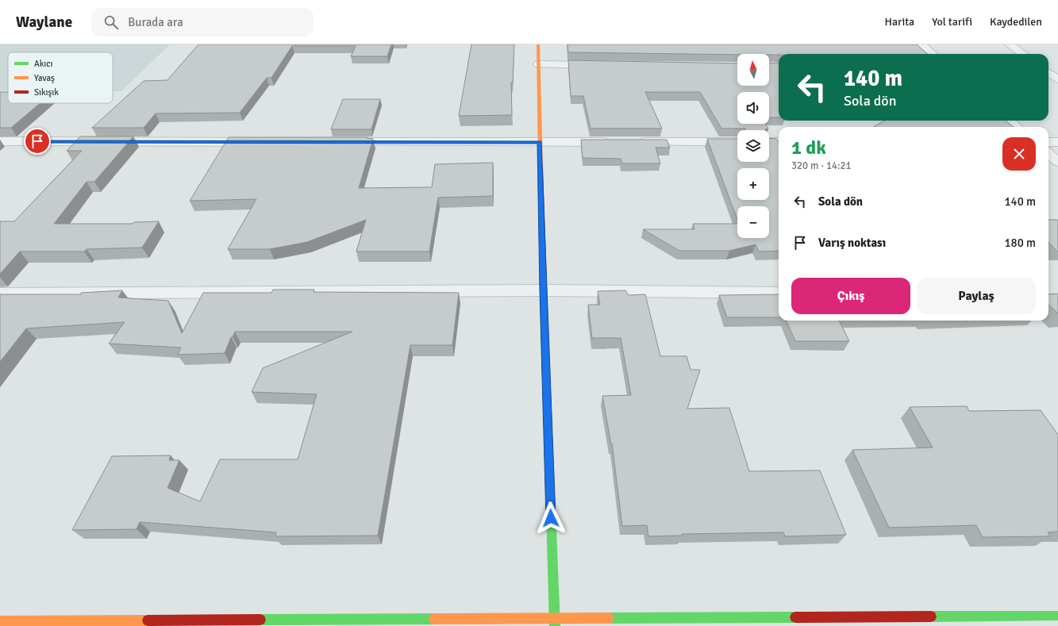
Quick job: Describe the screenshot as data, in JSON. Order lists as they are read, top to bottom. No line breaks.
{"legend":["Akıcı","Yavaş","Sıkışık"],"north":"top","page":{"header":"Waylane","search":"Burada ara","nav":["Harita","Yol tarifi","Kaydedilen"],"map_buttons":["+","−"],"turn":["140 m","Sola dön"],"heading":["1 dk","320 m · 14:21"],"list":[{"name":"Sola dön","value":"140 m"},{"name":"Varış noktası","value":"180 m"}],"buttons":["Çıkış","Paylaş"]}}
